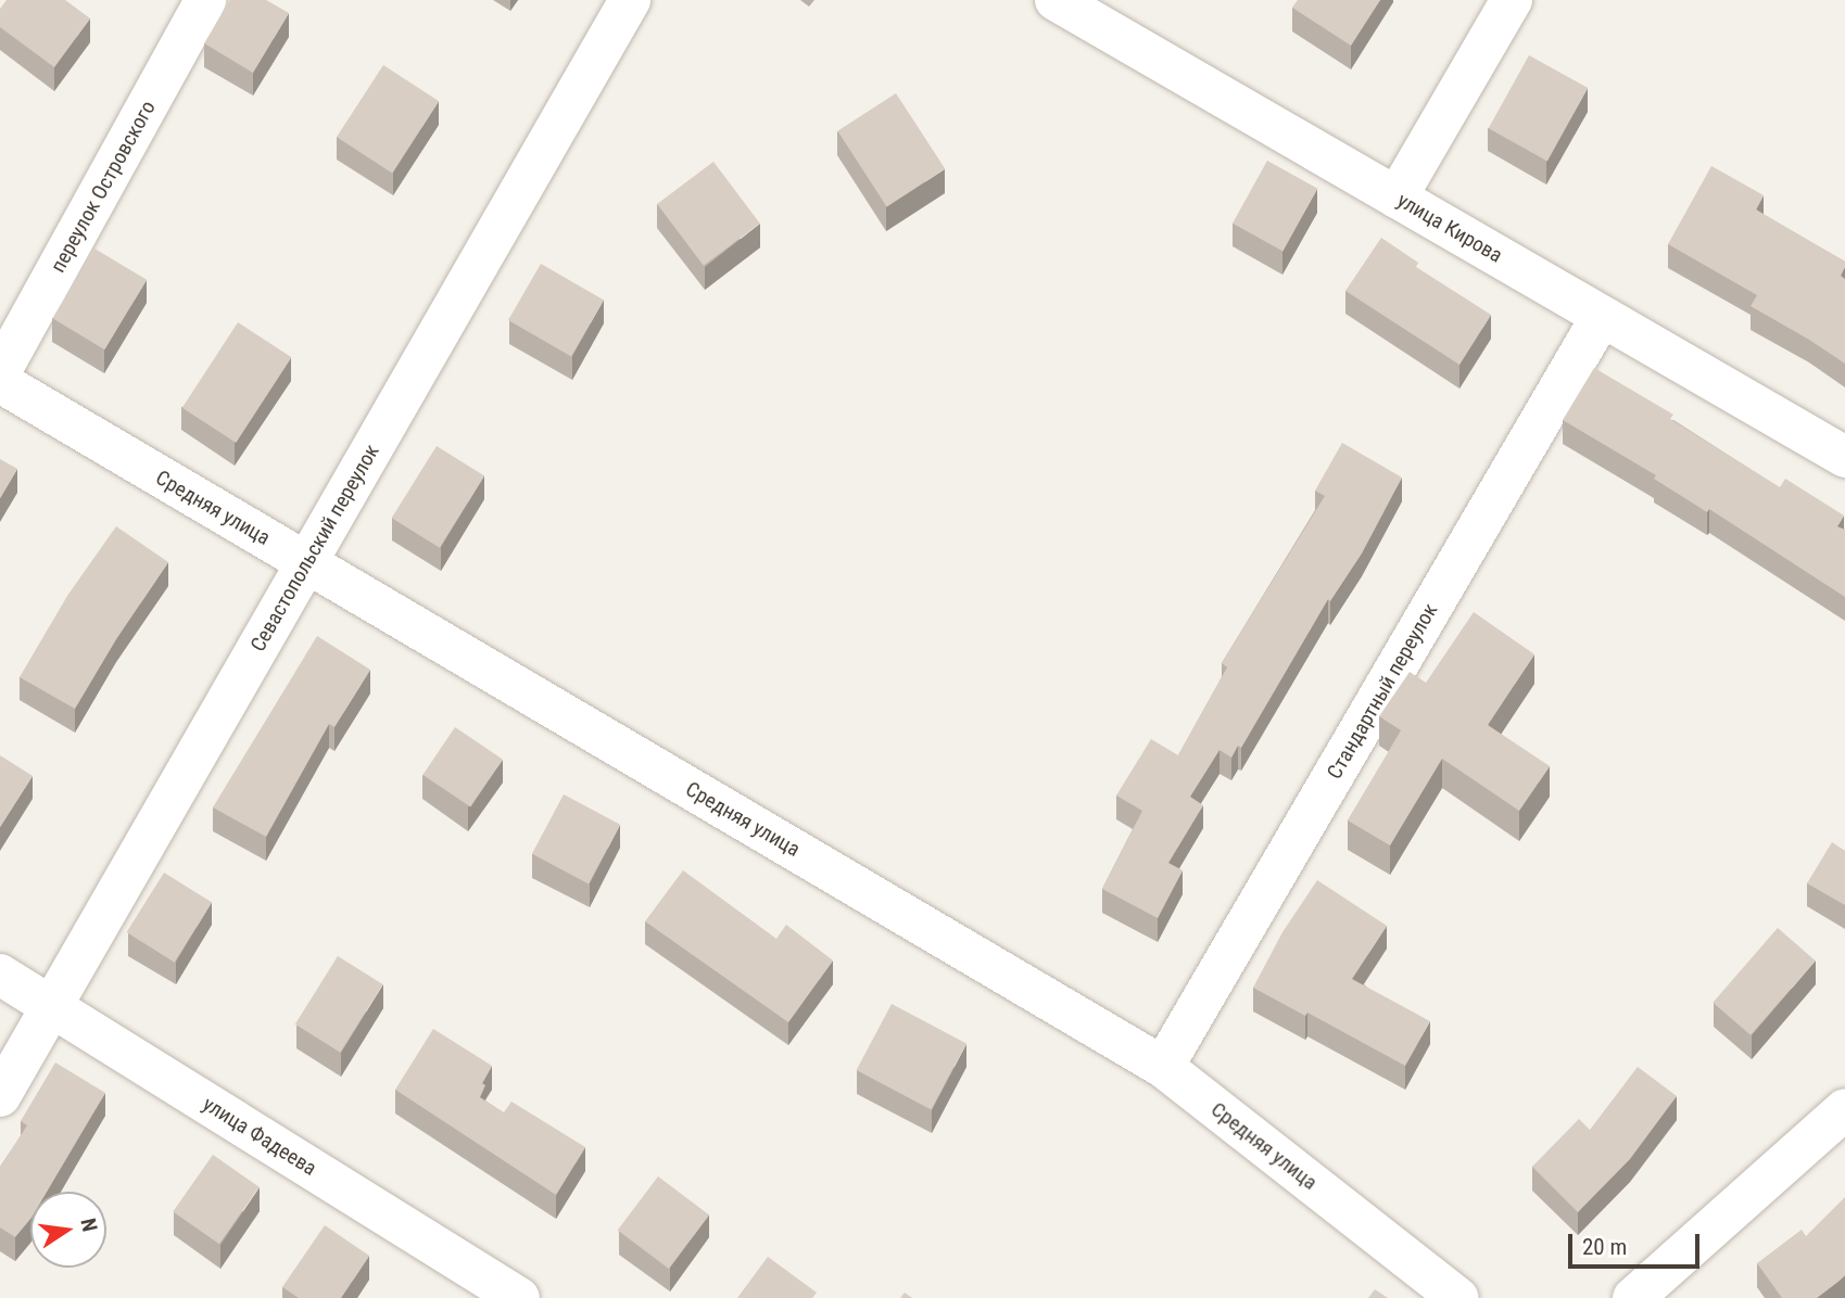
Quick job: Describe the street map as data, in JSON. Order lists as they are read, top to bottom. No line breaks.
{"streets":{"street":["переулок Островского","улица Кирова","Средняя улица","Севастопольский переулок","Стандартный переулок","улица Фадеева"]},"crossings":[["улица Кирова","Стандартный переулок"],["Средняя улица","Севастопольский переулок"],["Средняя улица","Стандартный переулок"],["Севастопольский переулок","улица Фадеева"]],"scale_bar":"20 m","north":"right"}
